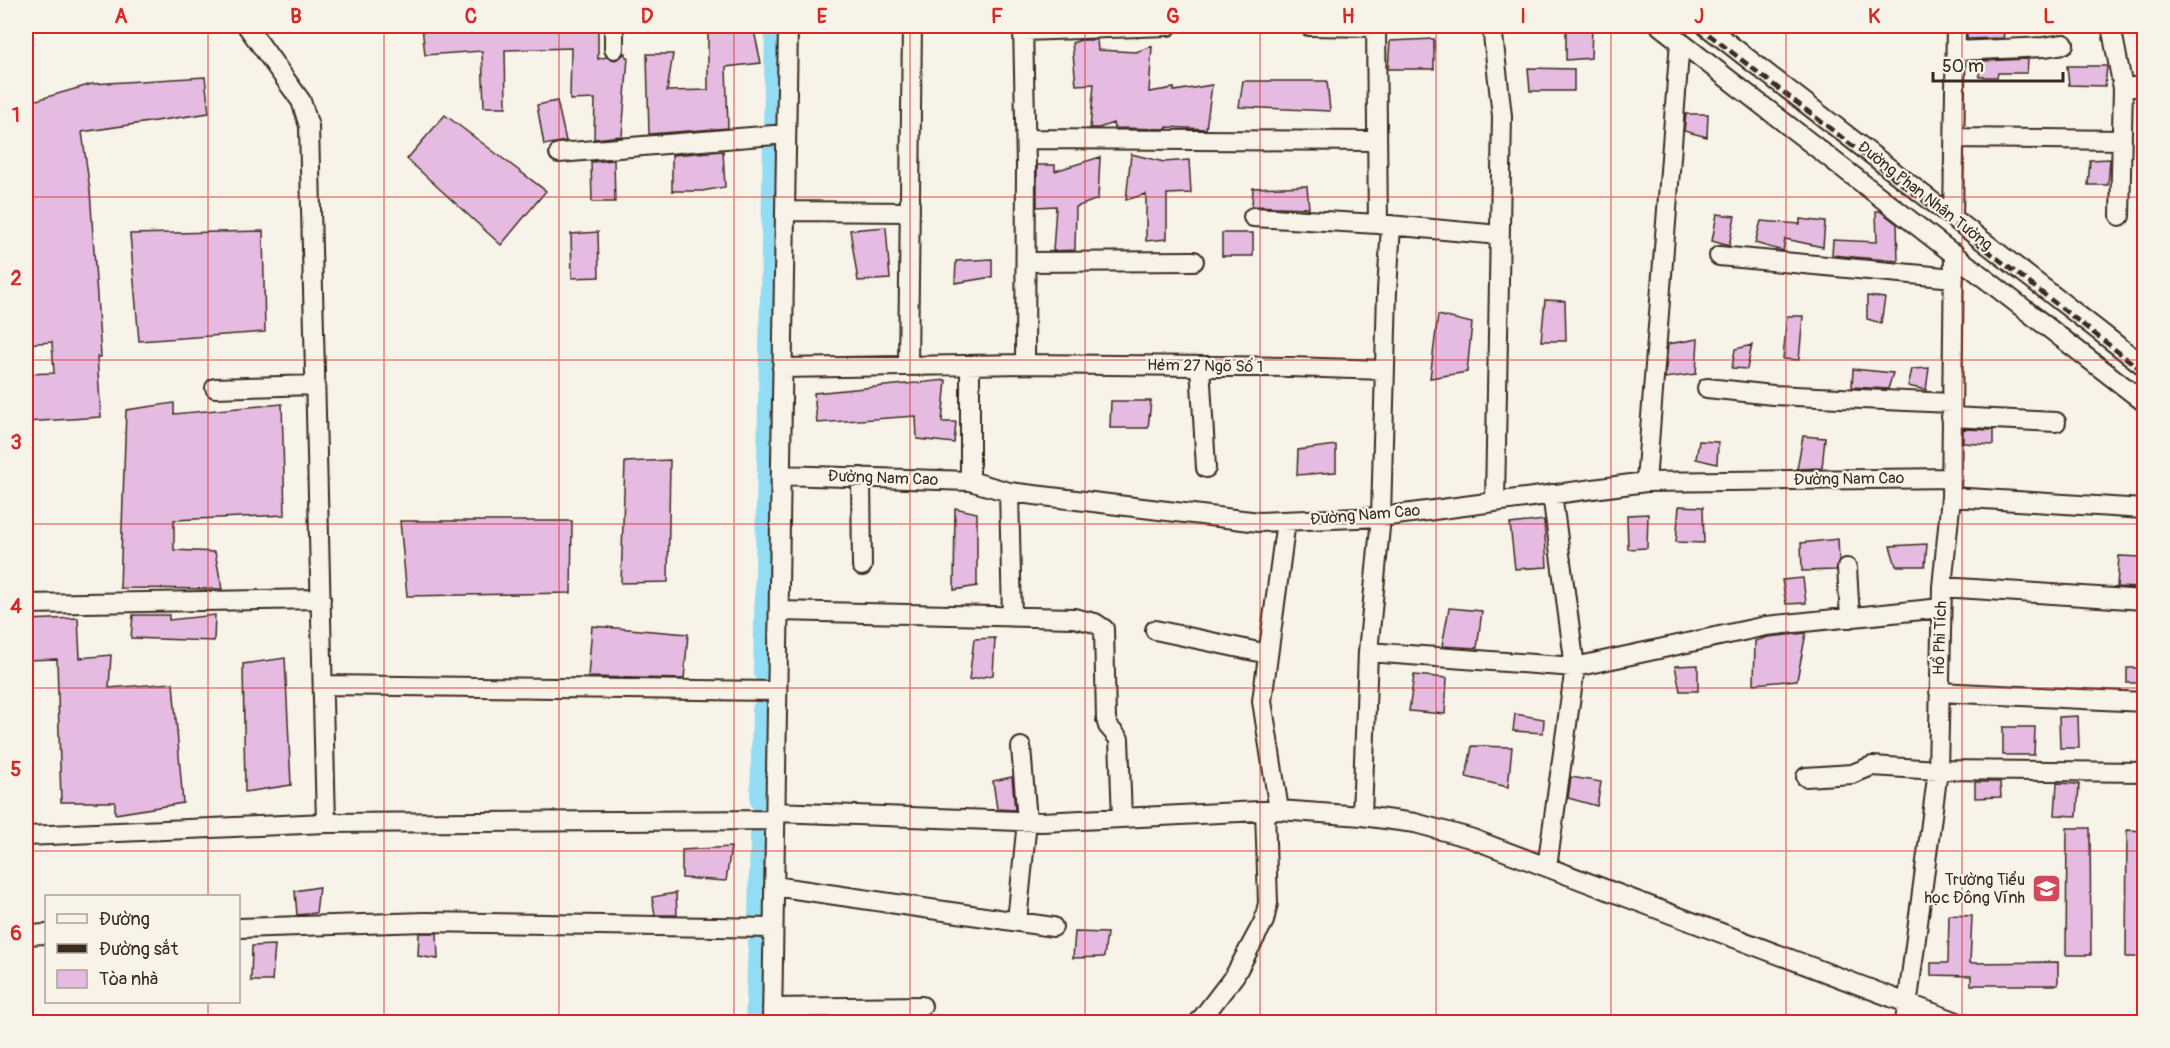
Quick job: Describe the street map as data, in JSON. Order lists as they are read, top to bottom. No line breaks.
{"streets":{"street":["Đường Phan Nhân Tường","Hẻm 27 Ngõ Số 1","Đường Nam Cao","Hồ Phi Tích"]},"crossings":[["Đường Nam Cao","Hồ Phi Tích"]],"places":{"school or university":["Trường Tiểu học Đông Vĩnh"]},"legend":["Đường","Đường sắt","Tòa nhà"],"scale_bar":"50 m","grid":{"columns":["A","B","C","D","E","F","G","H","I","J","K","L"],"rows":["1","2","3","4","5","6"]}}
